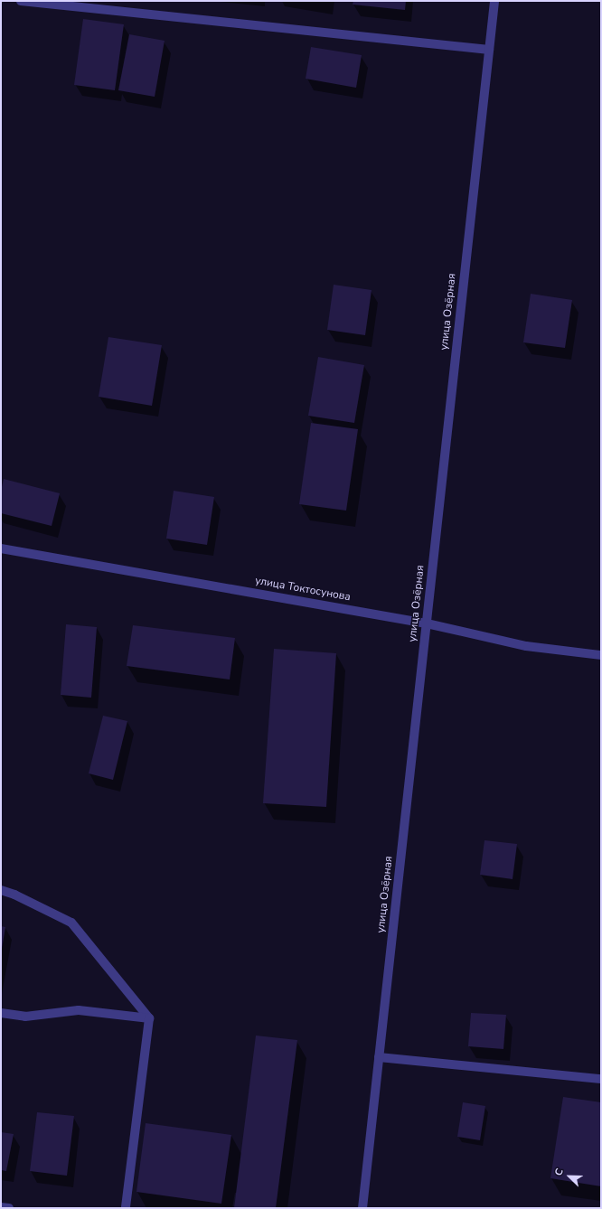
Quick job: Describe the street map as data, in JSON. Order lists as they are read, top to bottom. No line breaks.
{"streets":{"street":["улица Озёрная","улица Токтосунова"]},"crossings":[["улица Озёрная","улица Токтосунова"]],"north":"top left"}
